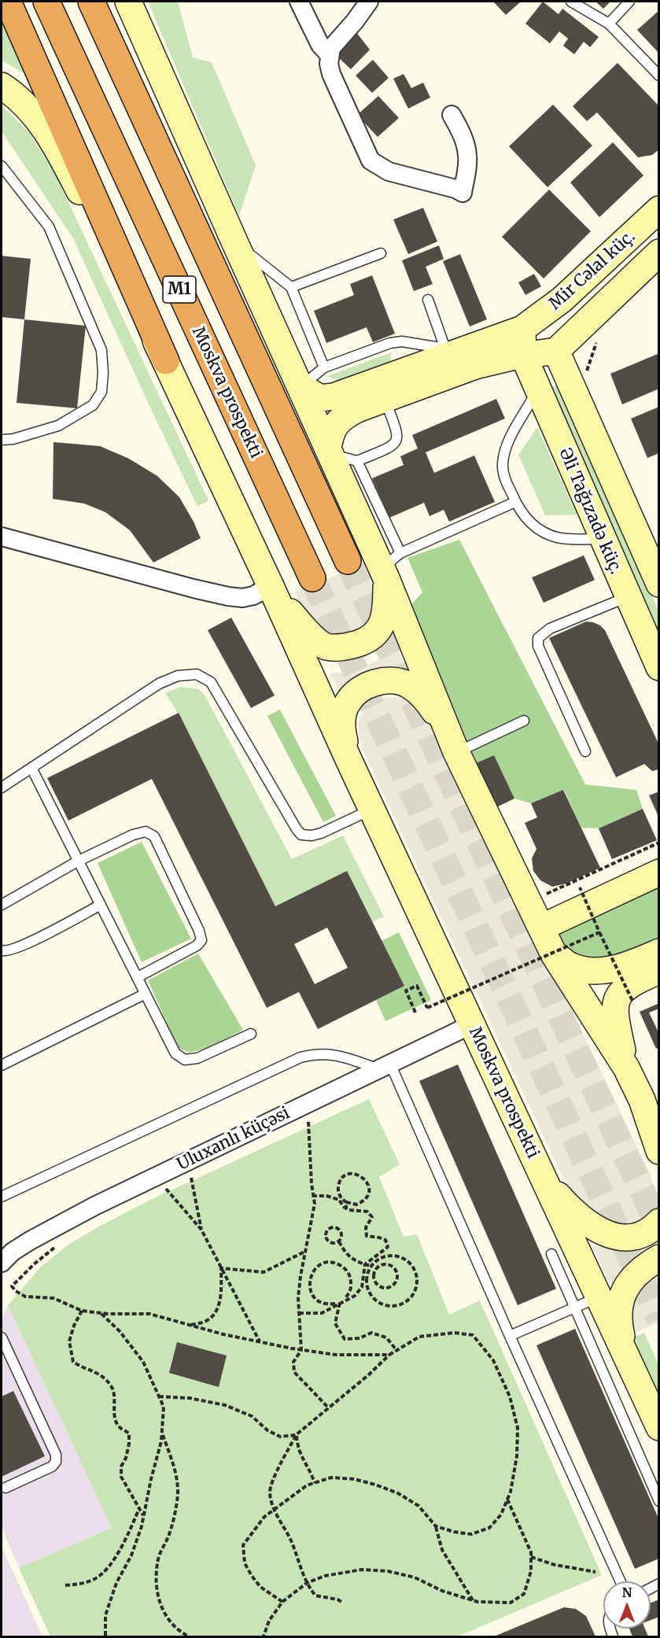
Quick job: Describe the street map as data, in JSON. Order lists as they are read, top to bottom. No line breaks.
{"streets":{"highway":["M1","Moskva prospekti"],"main road":["Mir Cəlal küç.","Əli Tağızadə küç."],"street":["Uluxanlı küçəsi"]},"crossings":[["Mir Cəlal küç.","Əli Tağızadə küç."],["Moskva prospekti","Uluxanlı küçəsi"]],"north":"top"}
